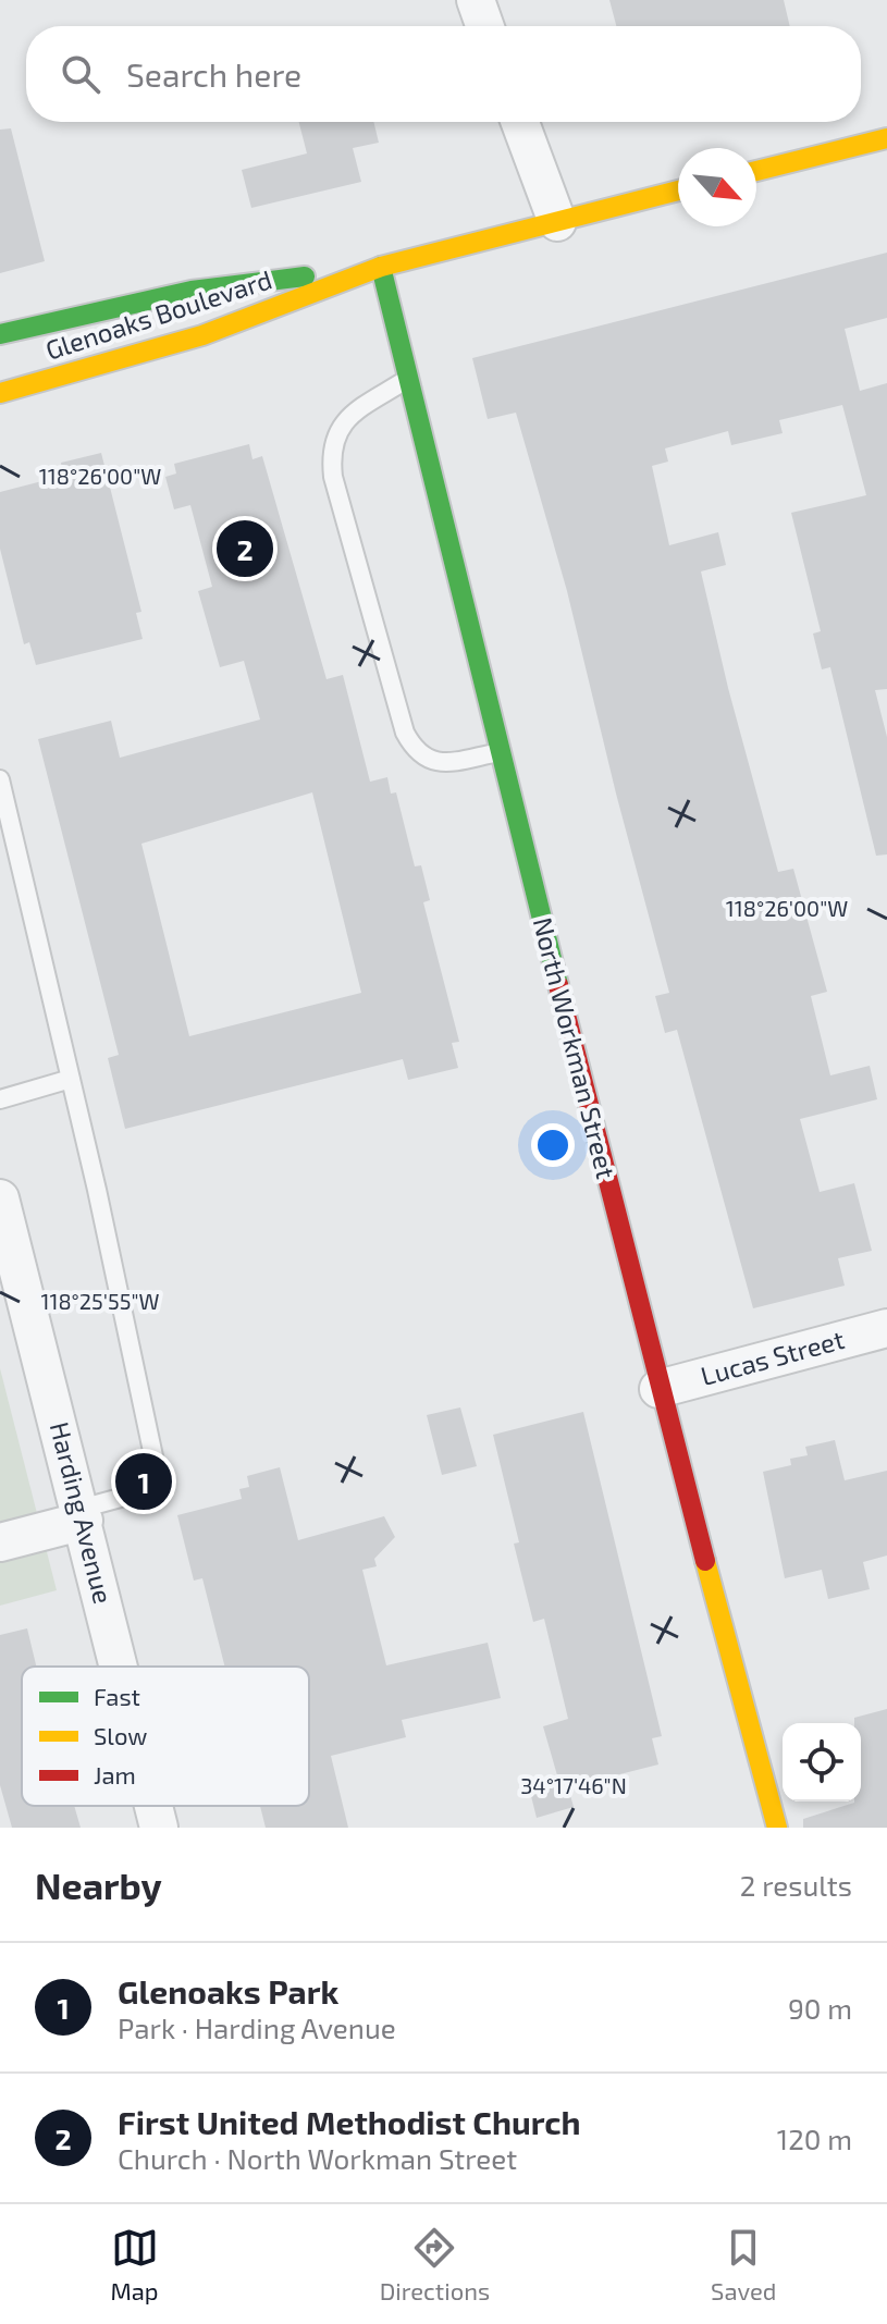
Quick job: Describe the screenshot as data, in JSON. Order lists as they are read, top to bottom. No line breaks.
{"streets":{"street":["Glenoaks Boulevard","North Workman Street","Lucas Street","Harding Avenue"]},"crossings":[["Glenoaks Boulevard","North Workman Street"],["North Workman Street","Lucas Street"]],"legend":["Fast","Slow","Jam"],"north":"bottom right","page":{"search":"Search here","pins":["2","1"],"heading":["Nearby","2 results"],"list":[{"mark":"1","name":"Glenoaks Park","note":"Park · Harding Avenue","value":"90 m"},{"mark":"2","name":"First United Methodist Church","note":"Church · North Workman Street","value":"120 m"}],"nav":["Map","Directions","Saved"]},"coordinates":["118°26'00\"W","118°25'55\"W","34°17'46\"N"]}
